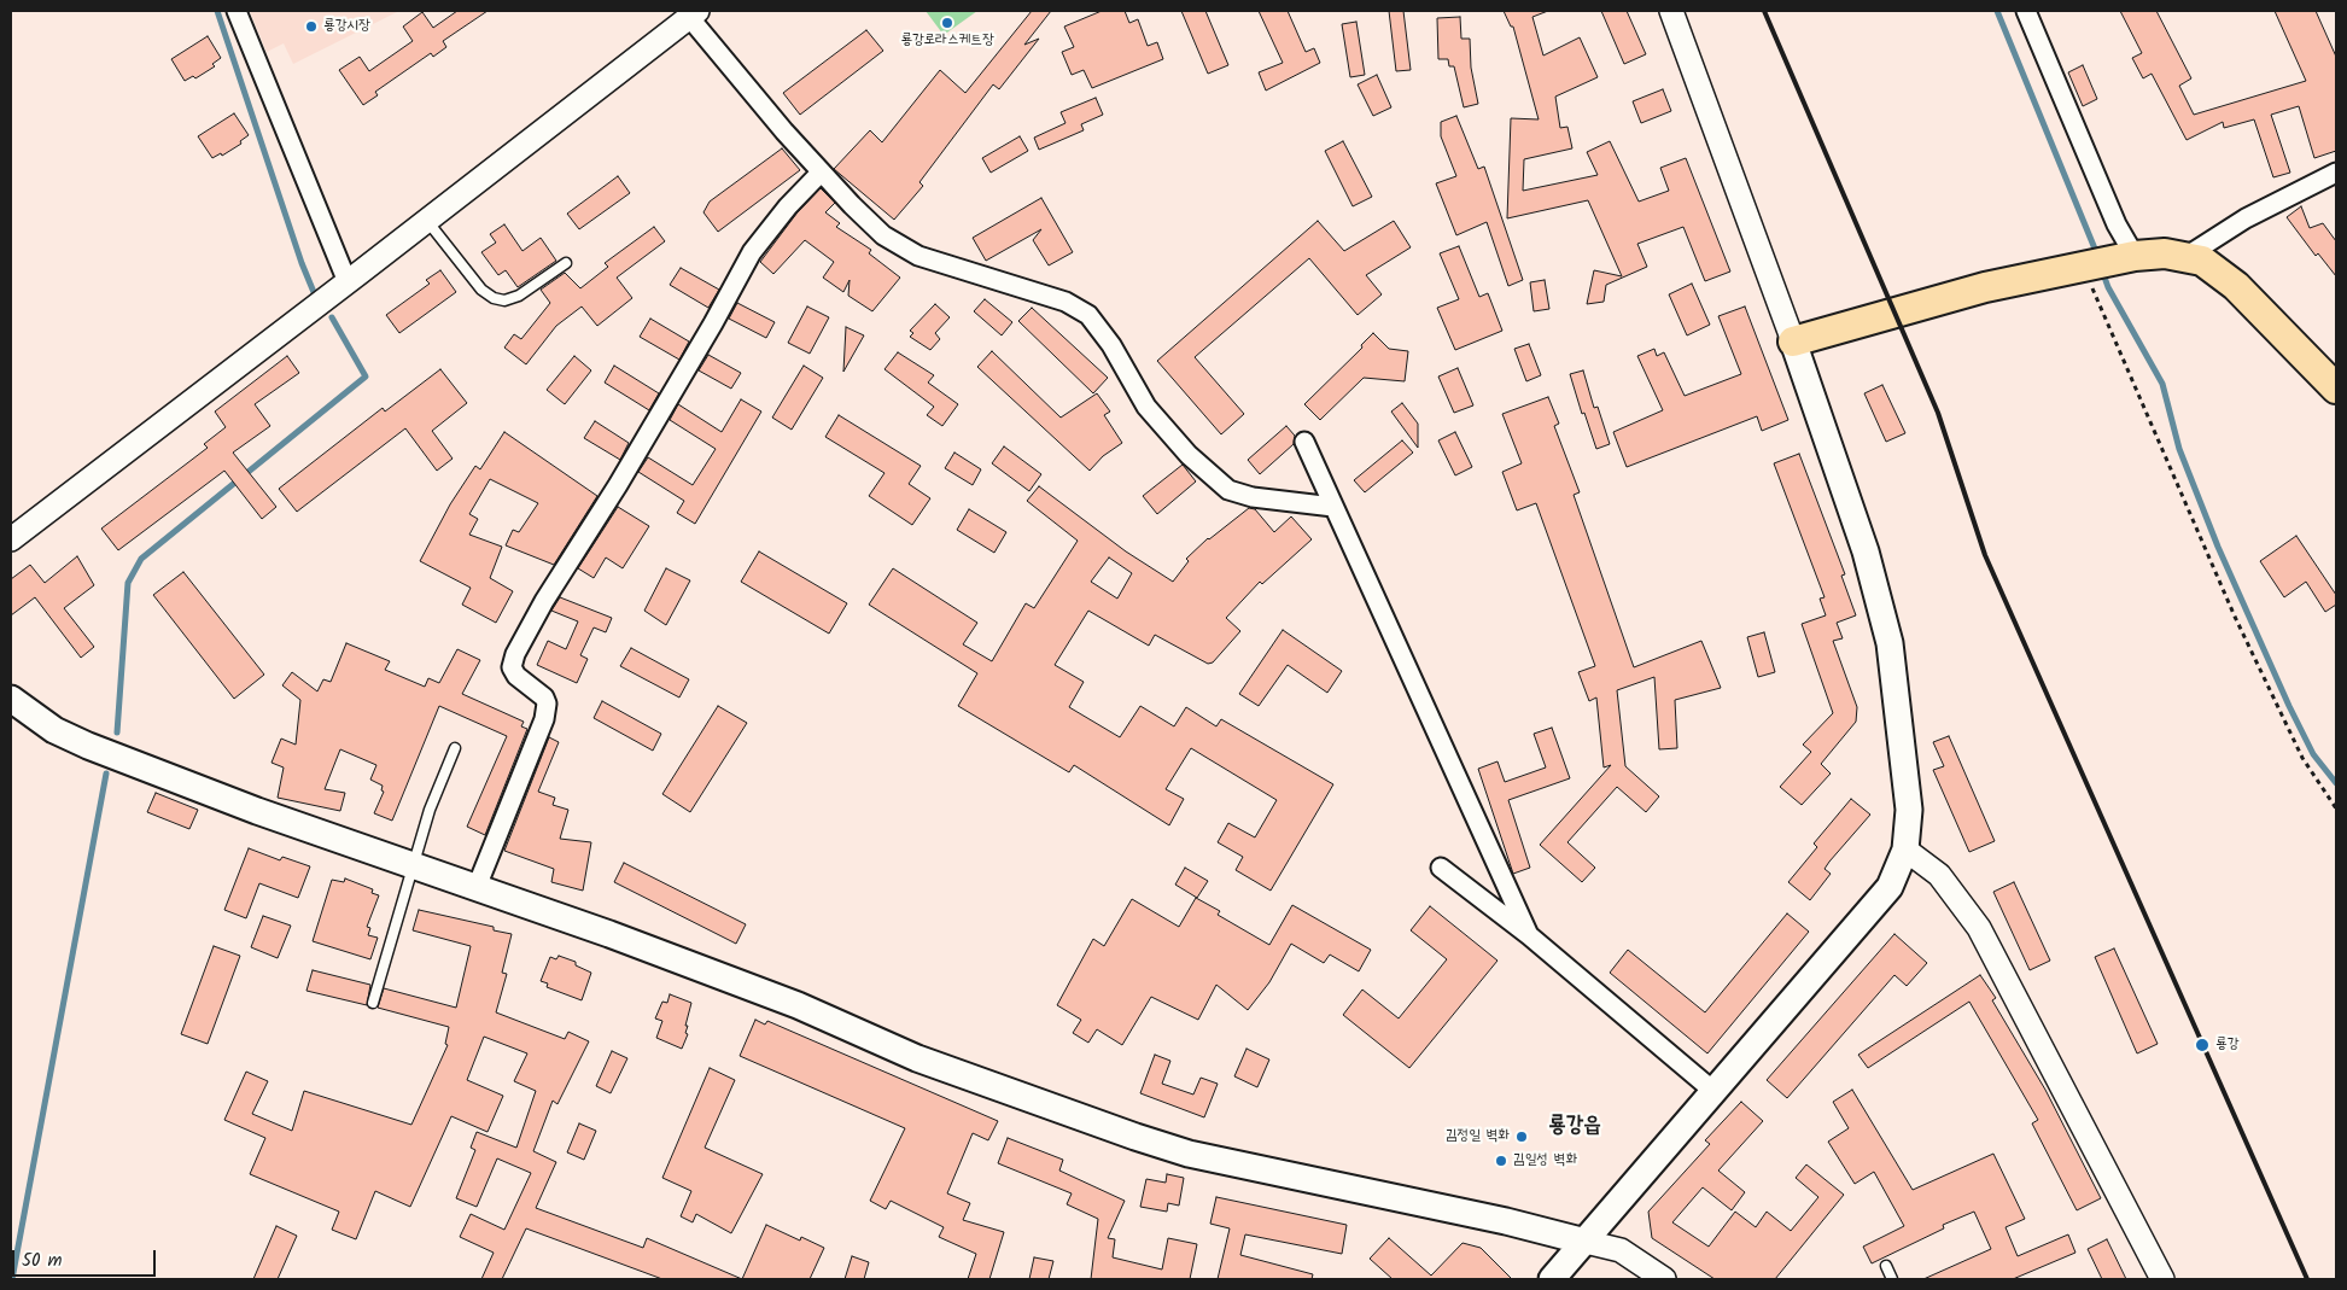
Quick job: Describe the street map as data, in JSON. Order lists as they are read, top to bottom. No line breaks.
{"districts":["룡강읍"],"places":["룡강로라스케트장","룡강시장","룡강","김정일 벽화","김일성 벽화"],"scale_bar":"50 m"}
